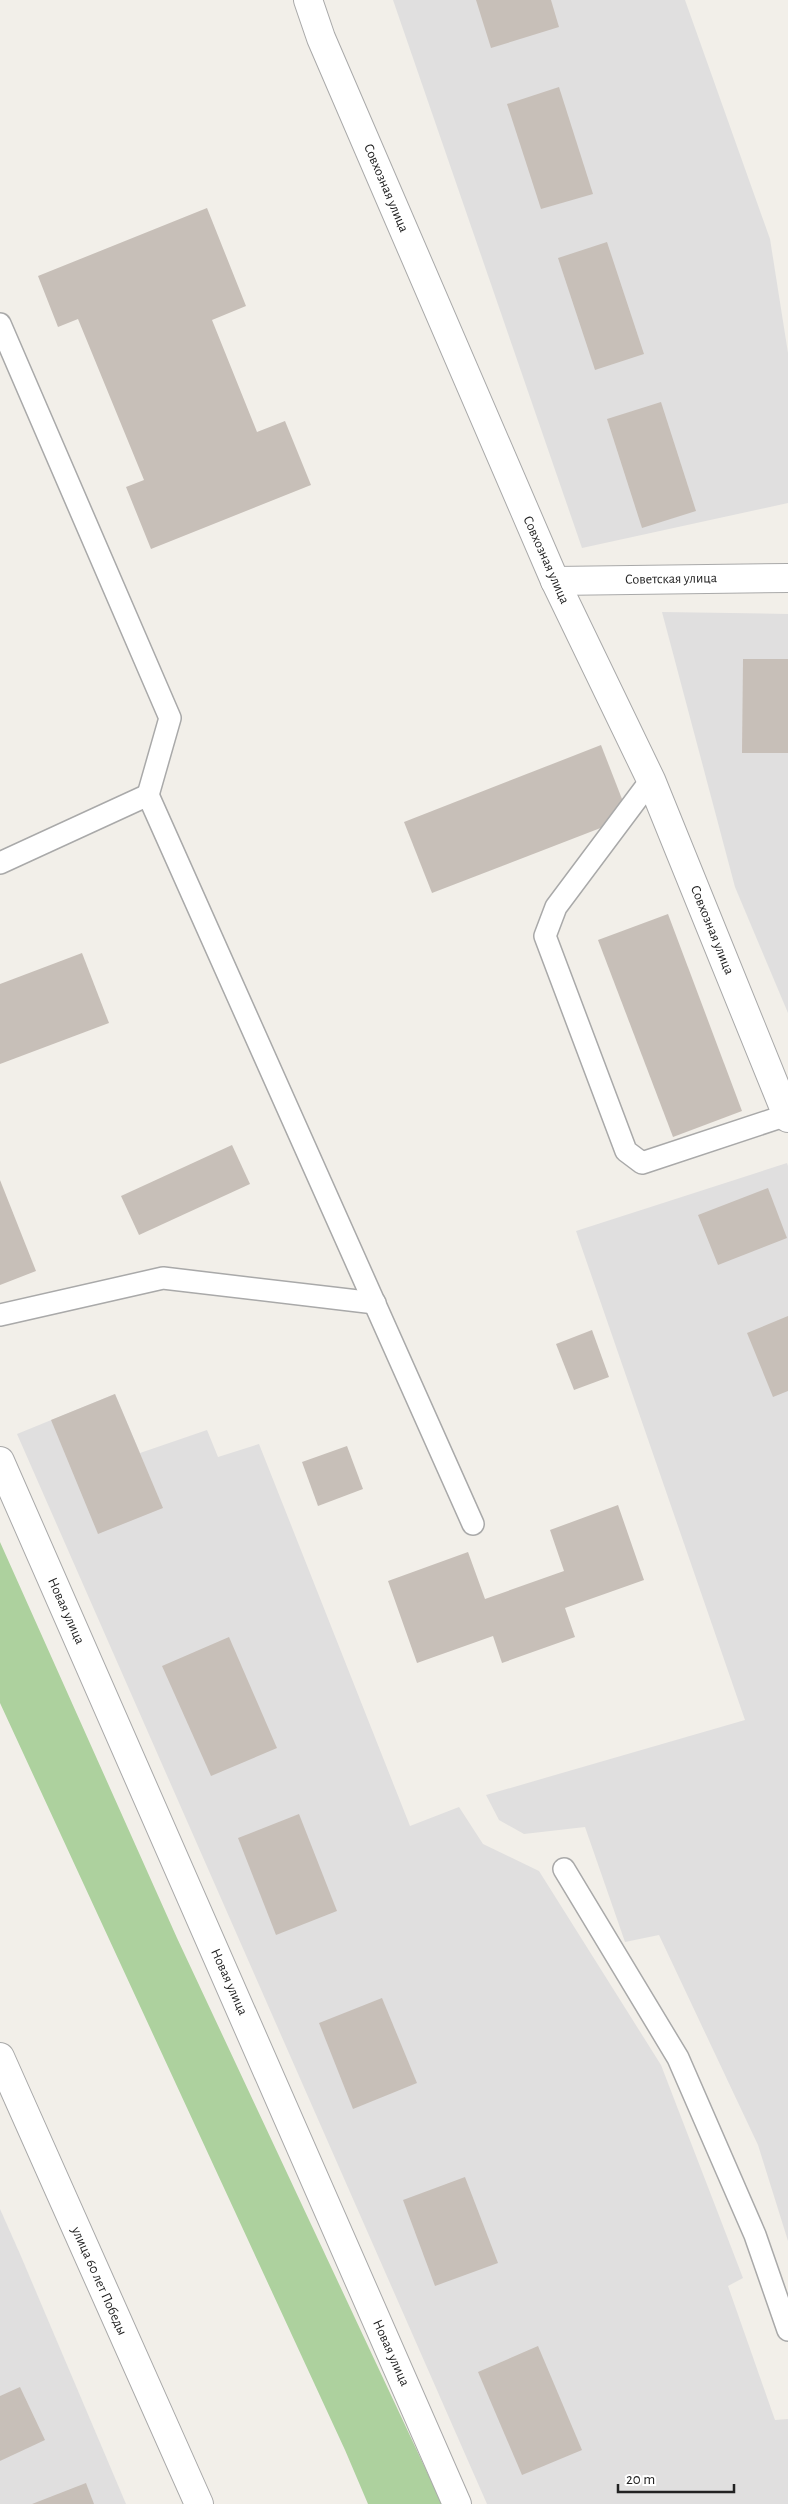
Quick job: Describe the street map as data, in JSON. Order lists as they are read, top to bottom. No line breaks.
{"streets":{"street":["Совхозная улица","Советская улица","Новая улица","улица 60 лет Победы"]},"crossings":[["Совхозная улица","Советская улица"]],"scale_bar":"20 m"}
